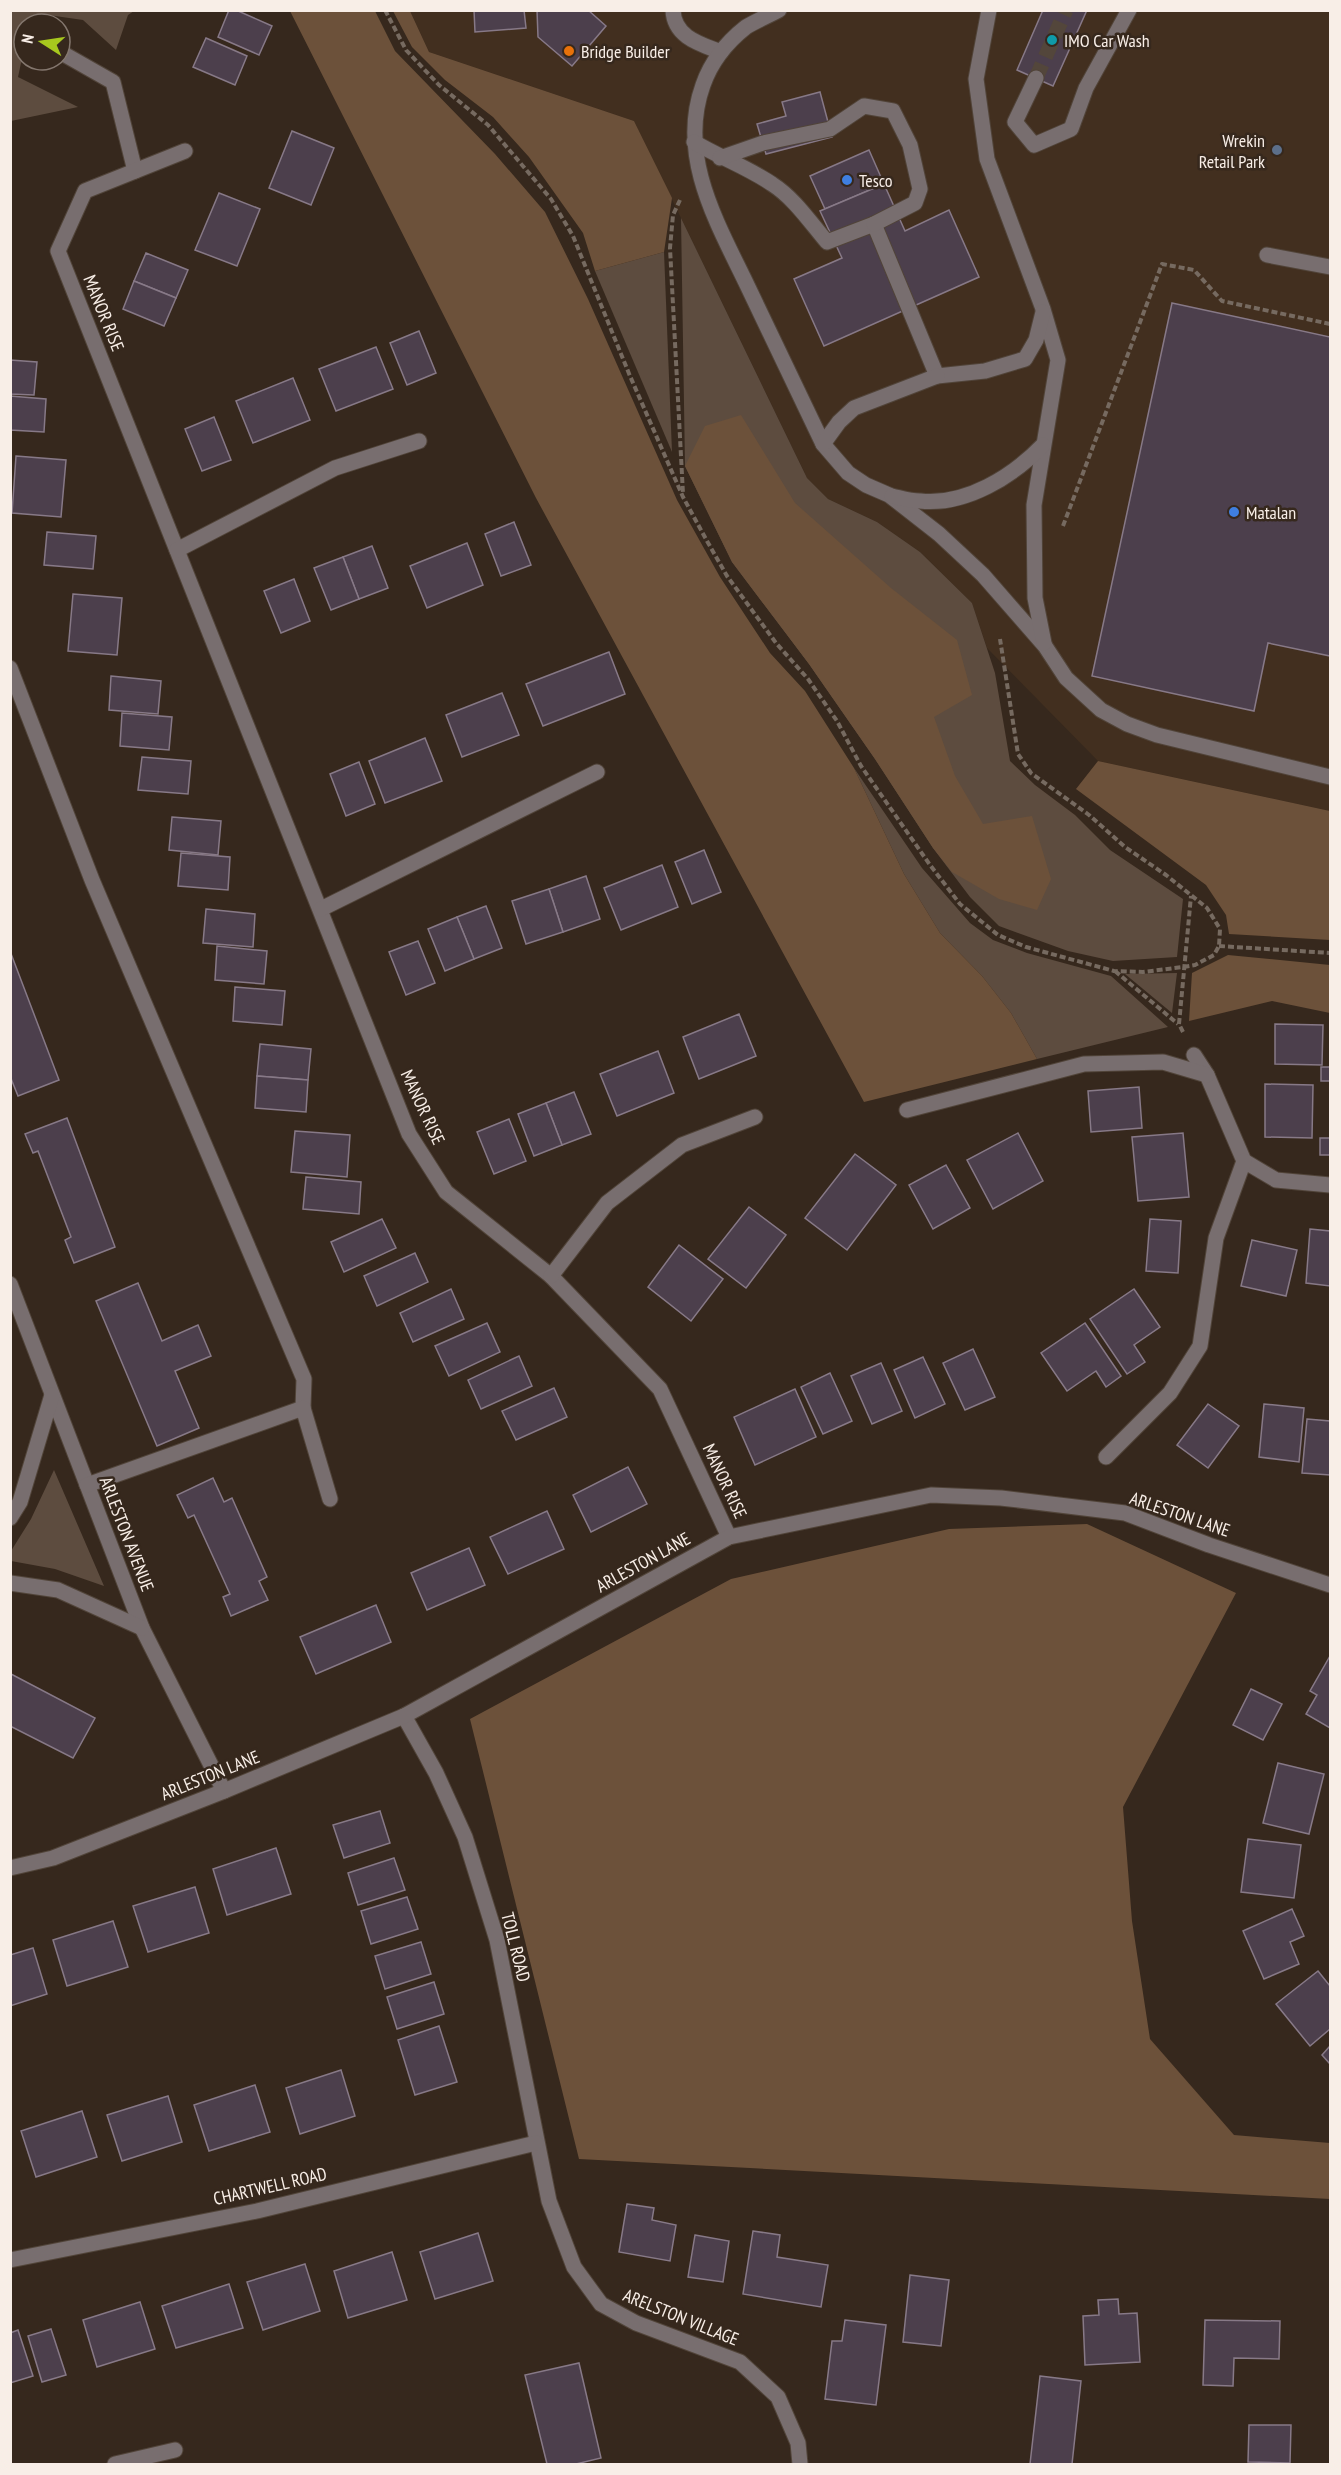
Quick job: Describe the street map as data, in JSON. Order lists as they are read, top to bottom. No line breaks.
{"streets":{"street":["MANOR RISE","ARLESTON LANE","ARLESTON AVENUE","TOLL ROAD","CHARTWELL ROAD","ARELSTON VILLAGE"]},"crossings":[["MANOR RISE","ARLESTON LANE"],["ARLESTON LANE","ARLESTON AVENUE"],["ARLESTON LANE","TOLL ROAD"],["TOLL ROAD","CHARTWELL ROAD"],["TOLL ROAD","ARELSTON VILLAGE"]],"places":["IMO Car Wash","Bridge Builder","Wrekin Retail Park","Tesco","Matalan"],"north":"left"}
